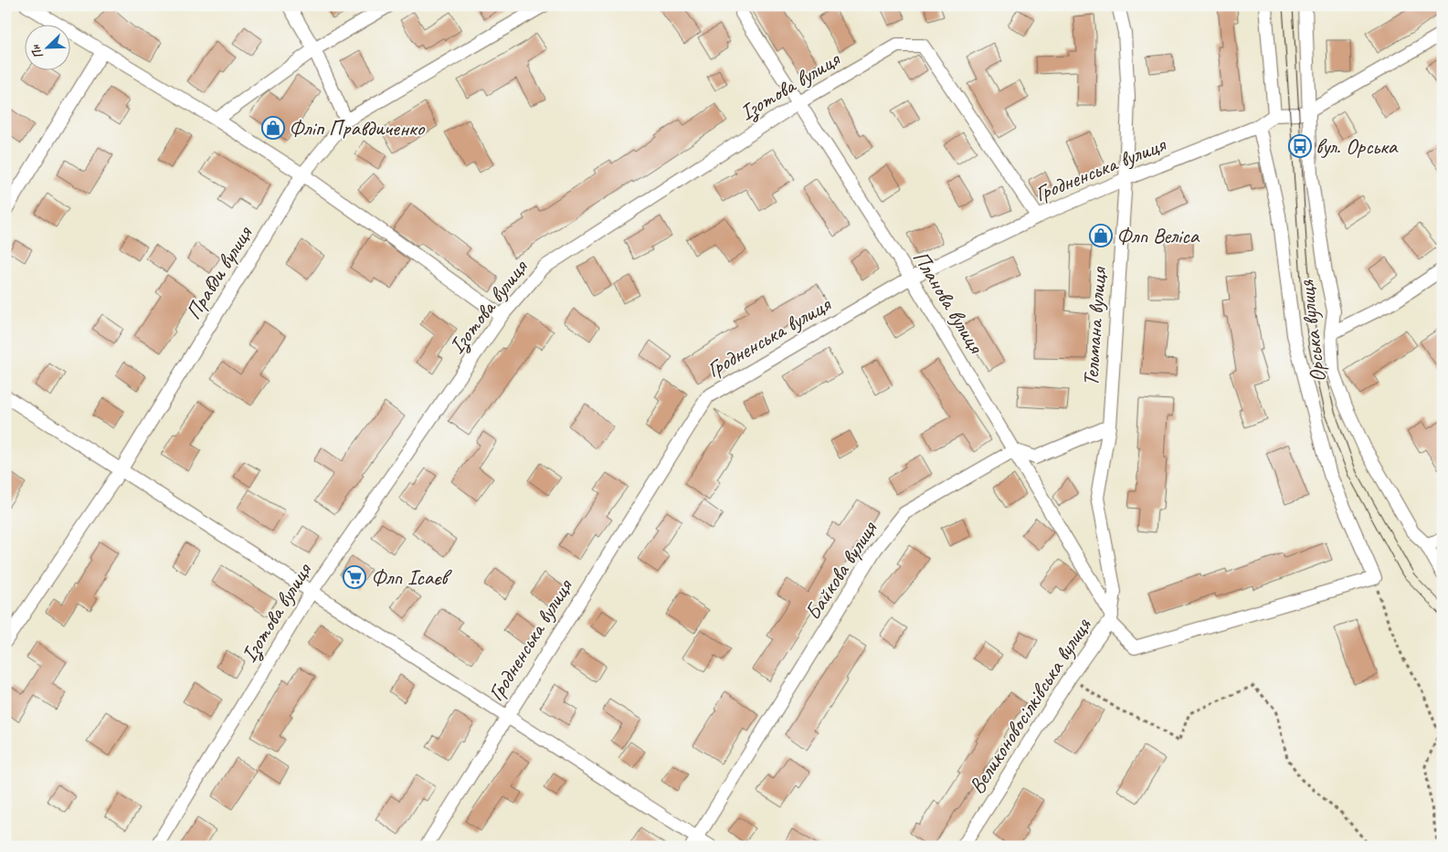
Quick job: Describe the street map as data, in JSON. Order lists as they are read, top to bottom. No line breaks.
{"streets":{"street":["Ізотова вулиця","Гродненська вулиця","Правди вулиця","Планова вулиця","Тельмана вулиця","Орська вулиця","Байкова вулиця","Великоновосілківська вулиця"]},"crossings":[["Ізотова вулиця","Гродненська вулиця"],["Ізотова вулиця","Планова вулиця"],["Гродненська вулиця","Планова вулиця"],["Гродненська вулиця","Тельмана вулиця"],["Планова вулиця","Тельмана вулиця"],["Планова вулиця","Байкова вулиця"],["Планова вулиця","Великоновосілківська вулиця"],["Тельмана вулиця","Великоновосілківська вулиця"]],"places":{"shop":["Фліп Правдиченко","Флп Веліса"],"bus stop":["вул. Орська"],"supermarket":["Флп Ісаєв"]},"north":"bottom left"}
